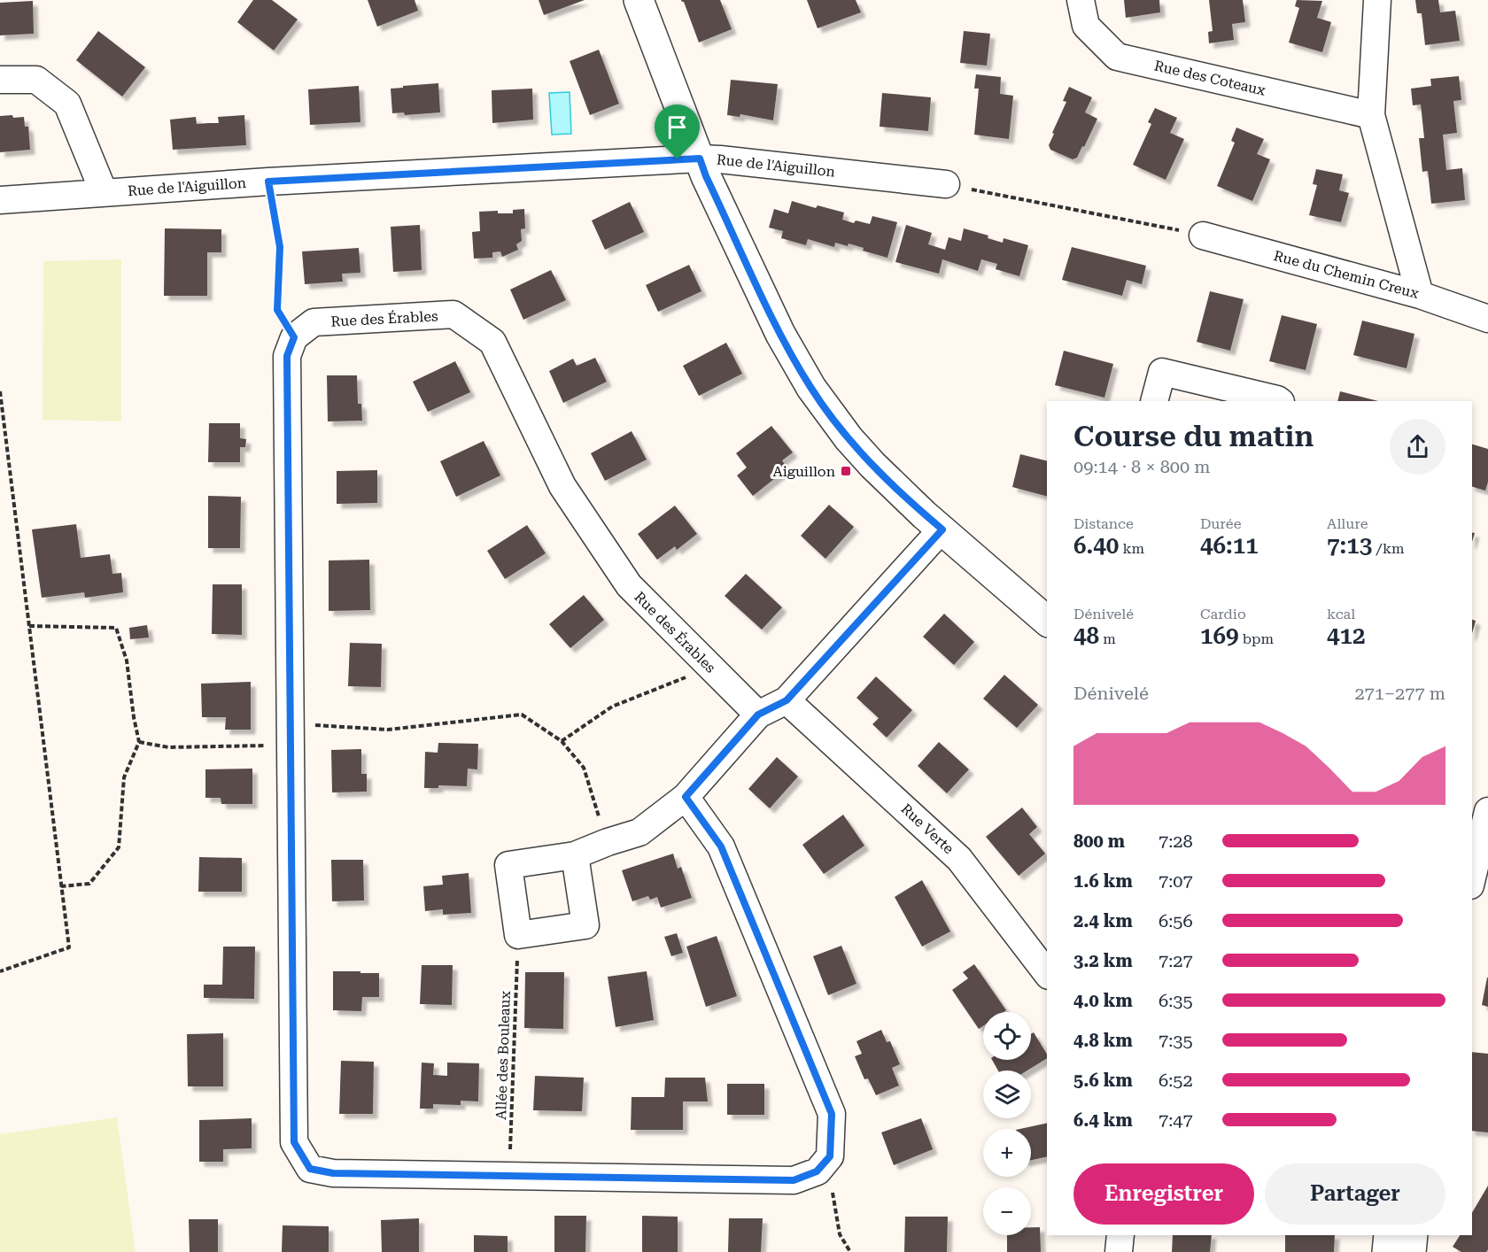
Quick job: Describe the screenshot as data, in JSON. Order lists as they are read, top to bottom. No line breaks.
{"streets":{"street":["Rue des Coteaux","Rue de l'Aiguillon","Rue du Chemin Creux","Rue des Érables","Rue Verte"],"path":["Allée des Bouleaux"]},"places":{"transit":["Aiguillon"]},"page":{"heading":["Course du matin","09:14 · 8 × 800 m"],"stats":[["Distance","6.40 km"],["Durée","46:11"],["Allure","7:13 /km"],["Dénivelé","48 m"],["Cardio","169 bpm"],["kcal","412"]],"chart":["Dénivelé","271–277 m"],"list":[{"name":"800 m","note":"7:28"},{"name":"1.6 km","note":"7:07"},{"name":"2.4 km","note":"6:56"},{"name":"3.2 km","note":"7:27"},{"name":"4.0 km","note":"6:35"},{"name":"4.8 km","note":"7:35"},{"name":"5.6 km","note":"6:52"},{"name":"6.4 km","note":"7:47"}],"map_buttons":["+","−"],"buttons":["Enregistrer","Partager"]}}
